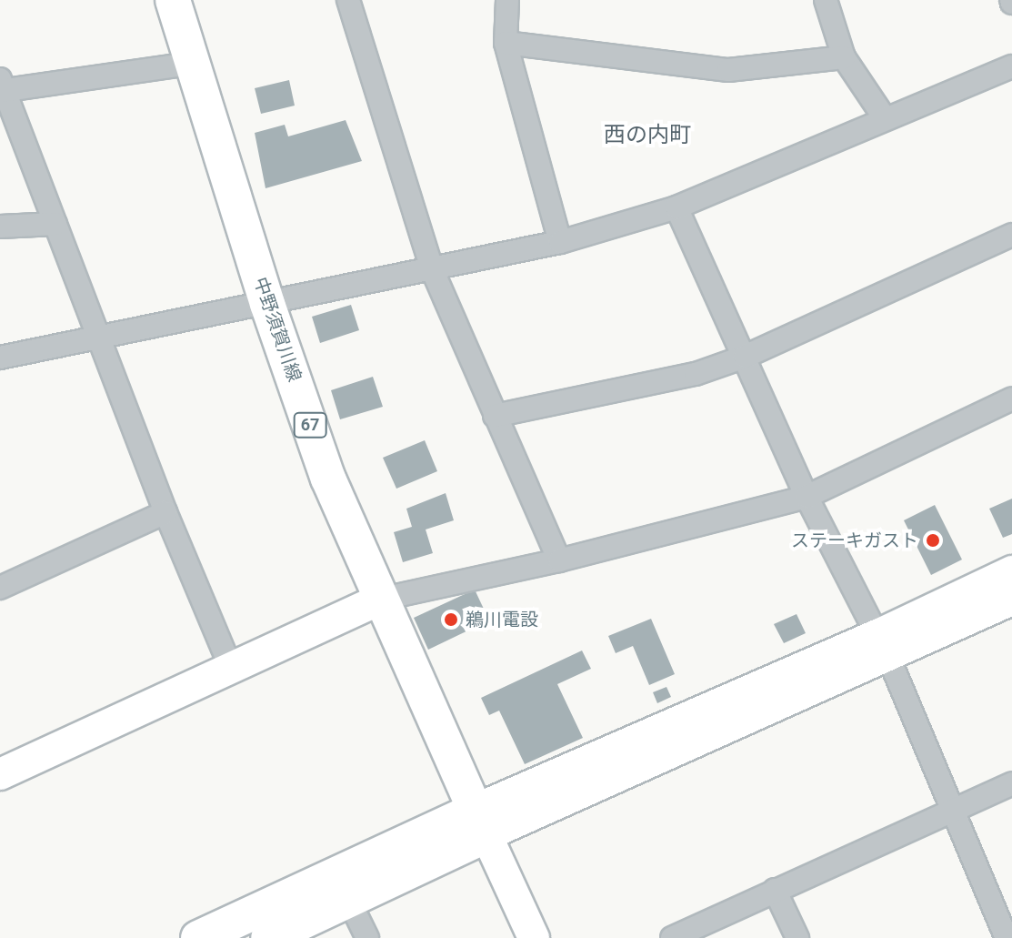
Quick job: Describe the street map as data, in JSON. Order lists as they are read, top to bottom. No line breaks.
{"streets":{"main road":["中野須賀川線","67"]},"districts":["西の内町"],"places":["ステーキガスト","鵜川電設"]}
